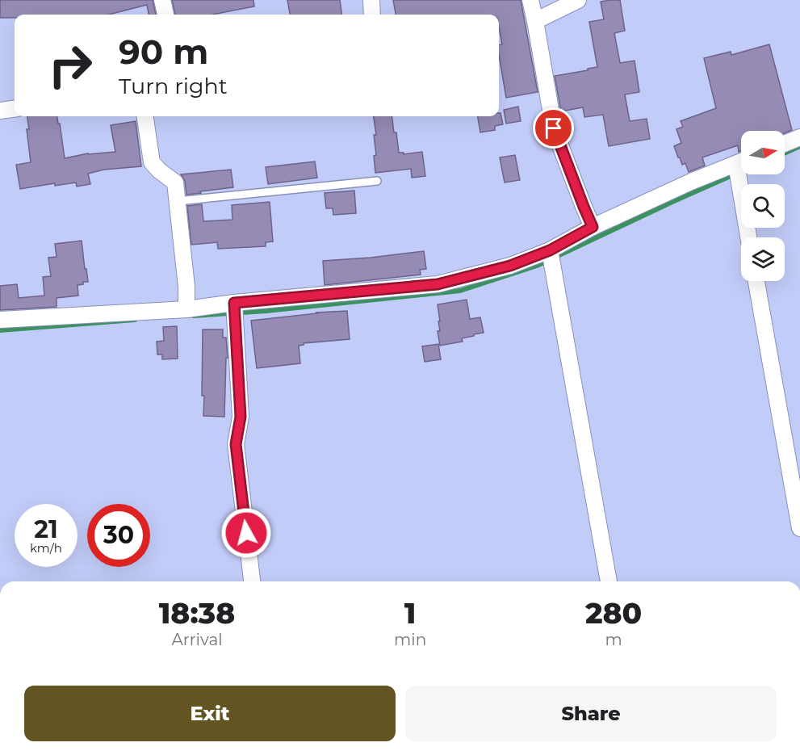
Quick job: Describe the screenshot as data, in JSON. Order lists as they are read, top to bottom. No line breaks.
{"north":"right","page":{"turn":["90 m","Turn right"],"speed":"21 km/h","limit":"30","eta":["18:38","Arrival","1","min","280","m"],"buttons":["Exit","Share"]}}
